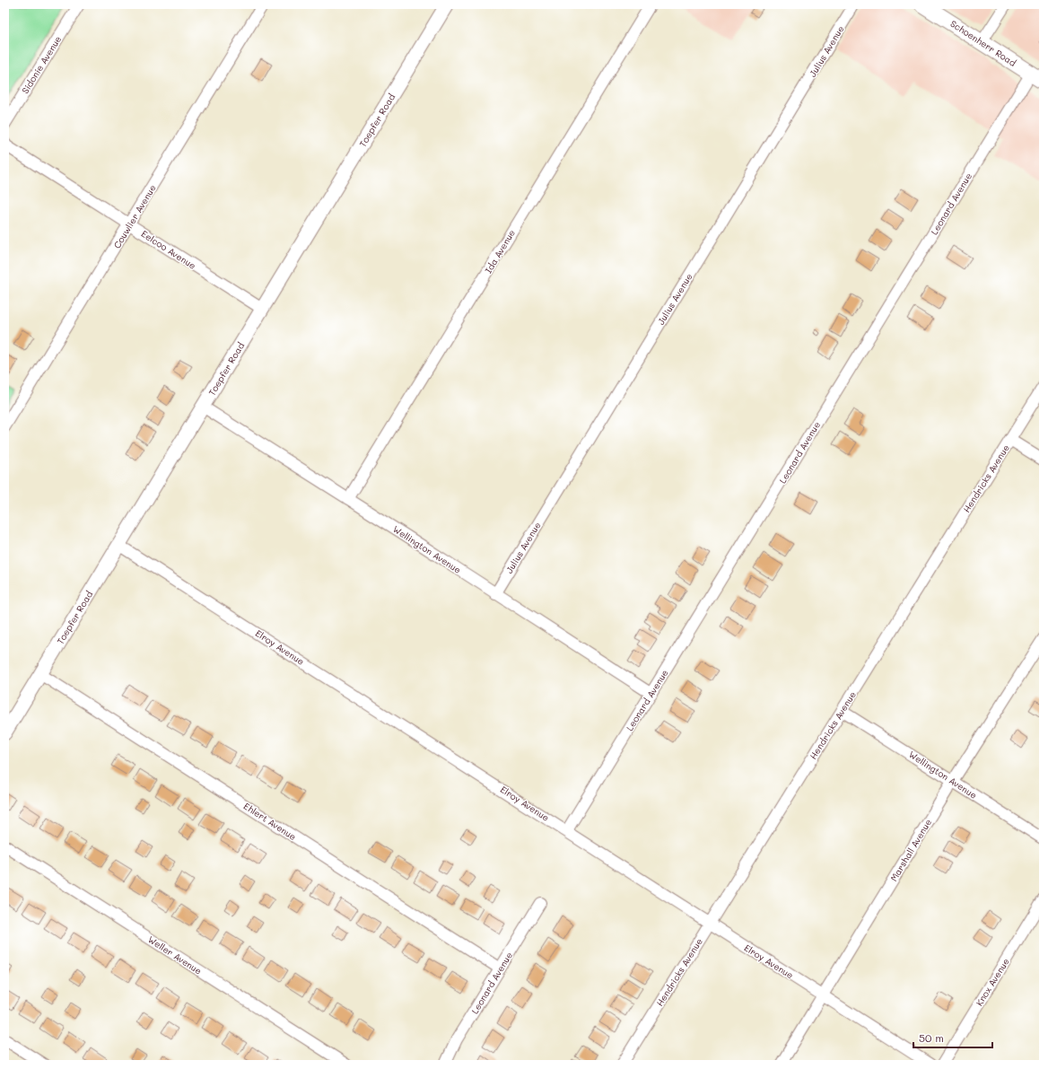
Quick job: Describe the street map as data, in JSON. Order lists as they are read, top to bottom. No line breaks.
{"streets":{"main road":["Schoenherr Road"],"street":["Julius Avenue","Sidonie Avenue","Toepfer Road","Leonard Avenue","Couwlier Avenue","Eelcoo Avenue","Ida Avenue","Hendricks Avenue","Wellington Avenue","Elroy Avenue","Ehlert Avenue","Marshall Avenue","Weller Avenue","Knox Avenue"]},"crossings":[["Schoenherr Road","Leonard Avenue"],["Julius Avenue","Wellington Avenue"],["Toepfer Road","Eelcoo Avenue"],["Toepfer Road","Wellington Avenue"],["Toepfer Road","Elroy Avenue"],["Toepfer Road","Ehlert Avenue"],["Leonard Avenue","Wellington Avenue"],["Leonard Avenue","Elroy Avenue"],["Leonard Avenue","Ehlert Avenue"],["Couwlier Avenue","Eelcoo Avenue"],["Ida Avenue","Wellington Avenue"],["Hendricks Avenue","Wellington Avenue"],["Hendricks Avenue","Elroy Avenue"],["Wellington Avenue","Marshall Avenue"],["Elroy Avenue","Marshall Avenue"]],"scale_bar":"50 m"}
